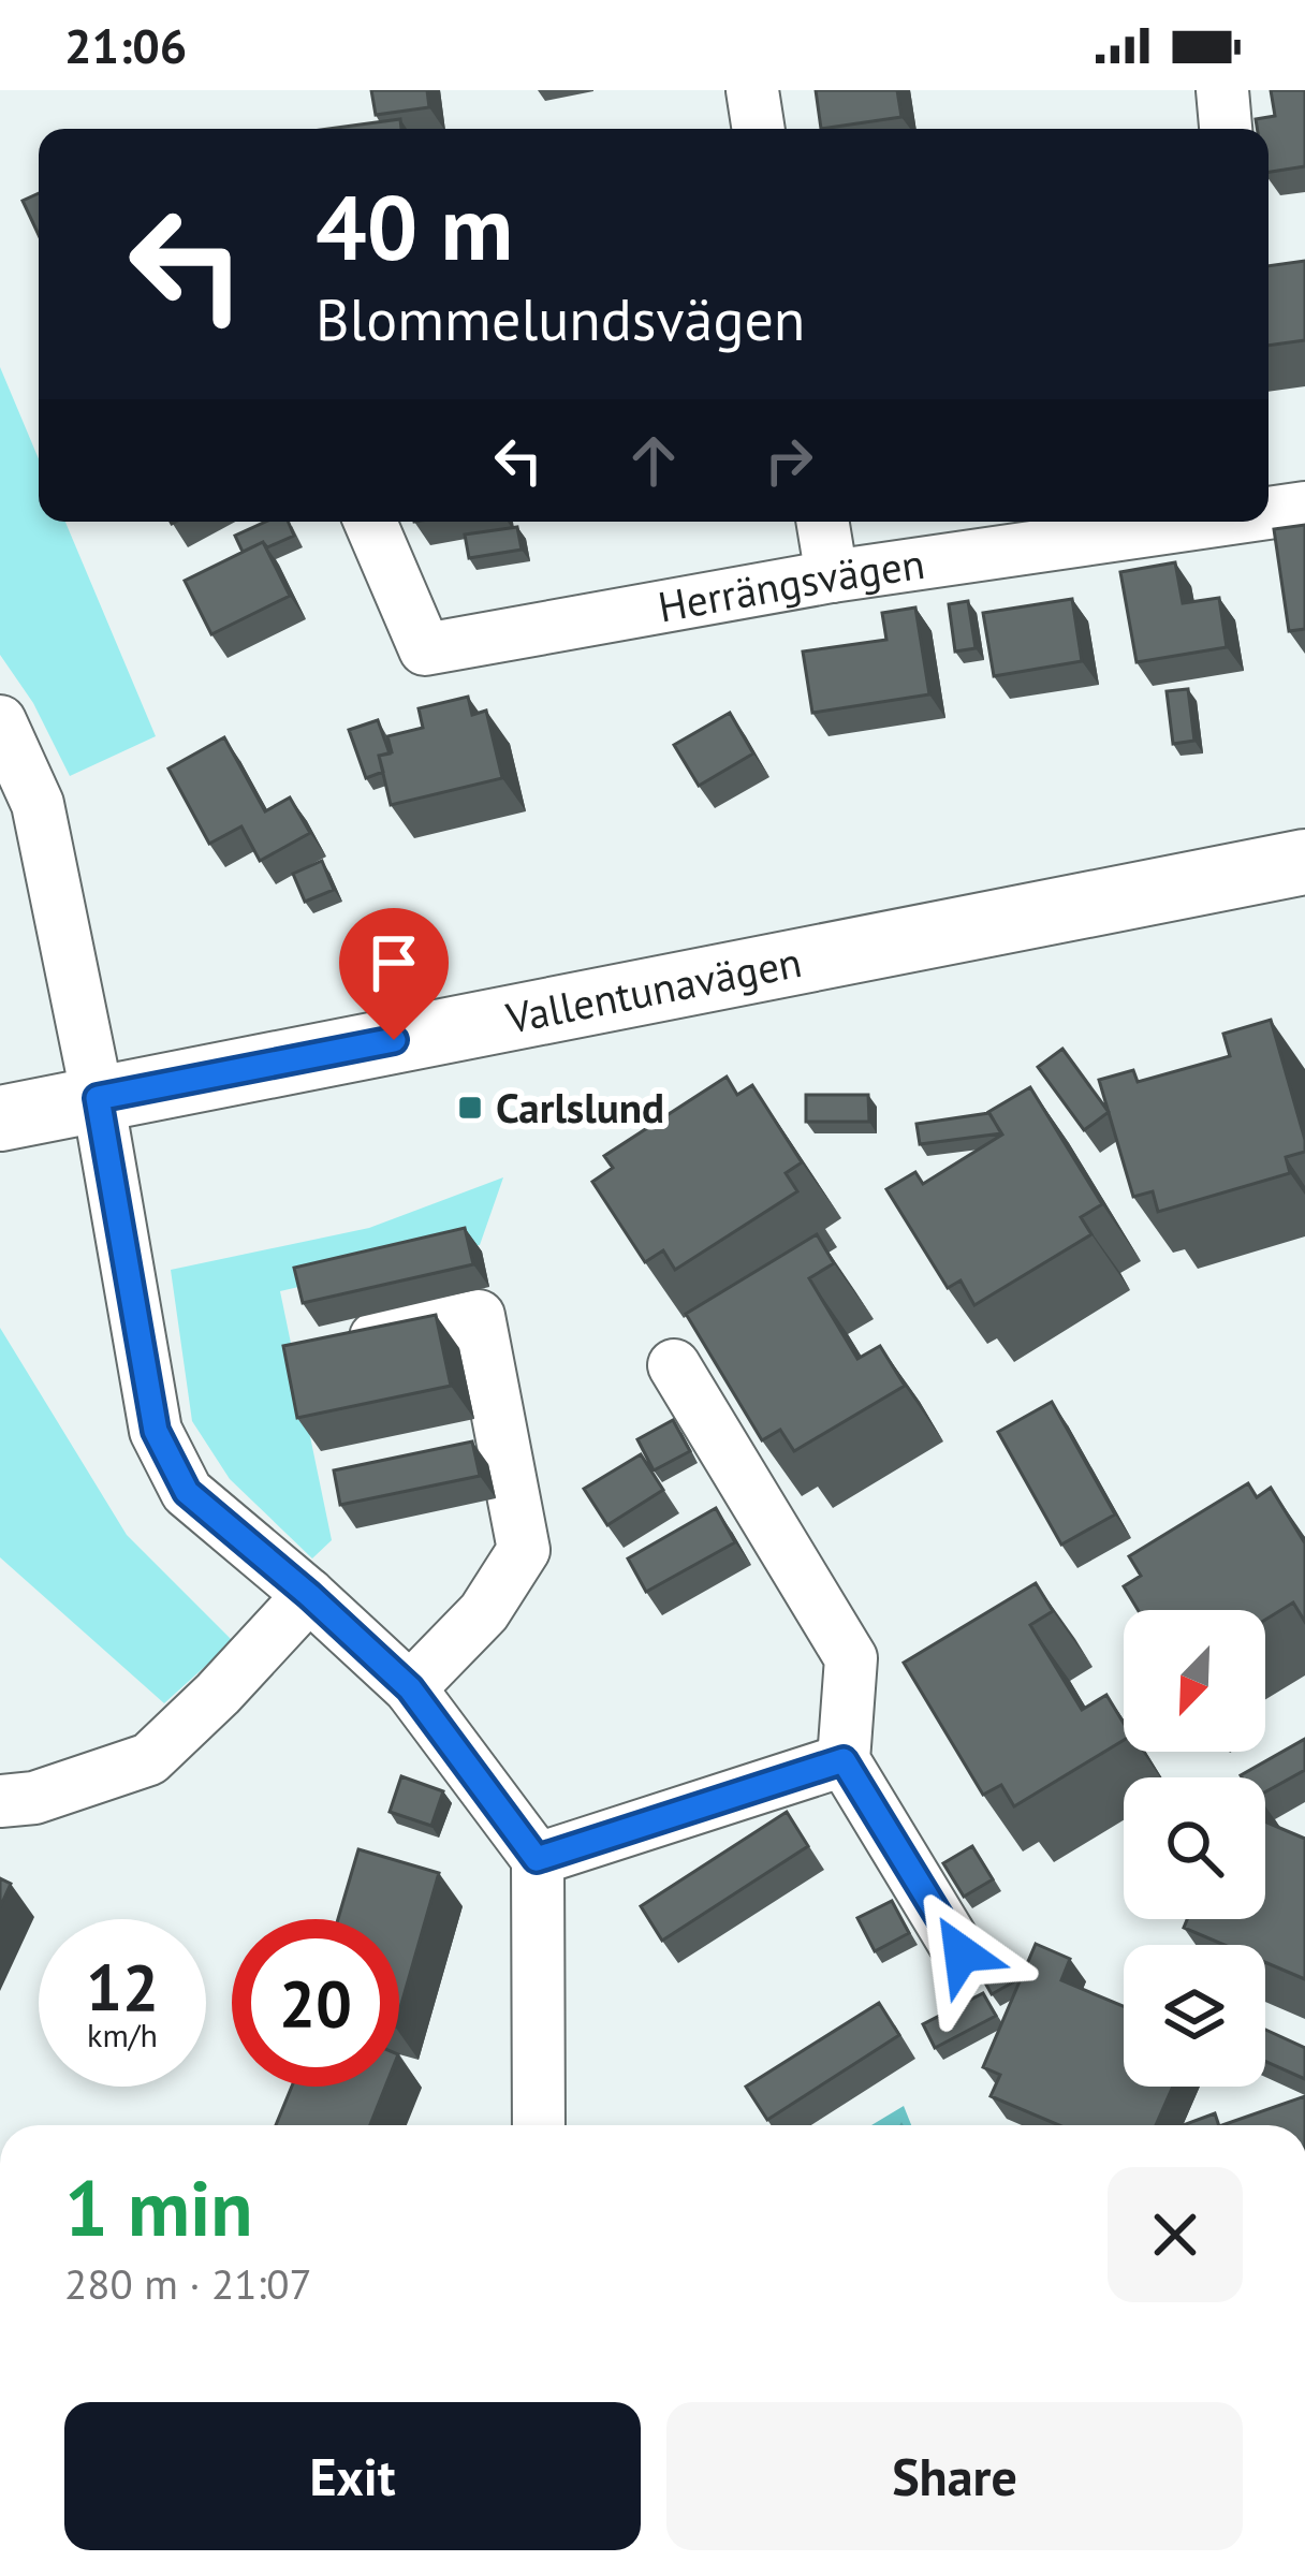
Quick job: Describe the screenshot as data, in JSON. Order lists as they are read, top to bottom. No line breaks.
{"streets":{"main road":["Vallentunavägen"],"street":["Herrängsvägen"]},"places":{"transit":["Carlslund"]},"north":"bottom left","page":{"status":"21:06","turn":["40 m","Blommelundsvägen"],"speed":"12 km/h","limit":"20","heading":["1 min","280 m · 21:07"],"buttons":["Exit","Share"]}}
